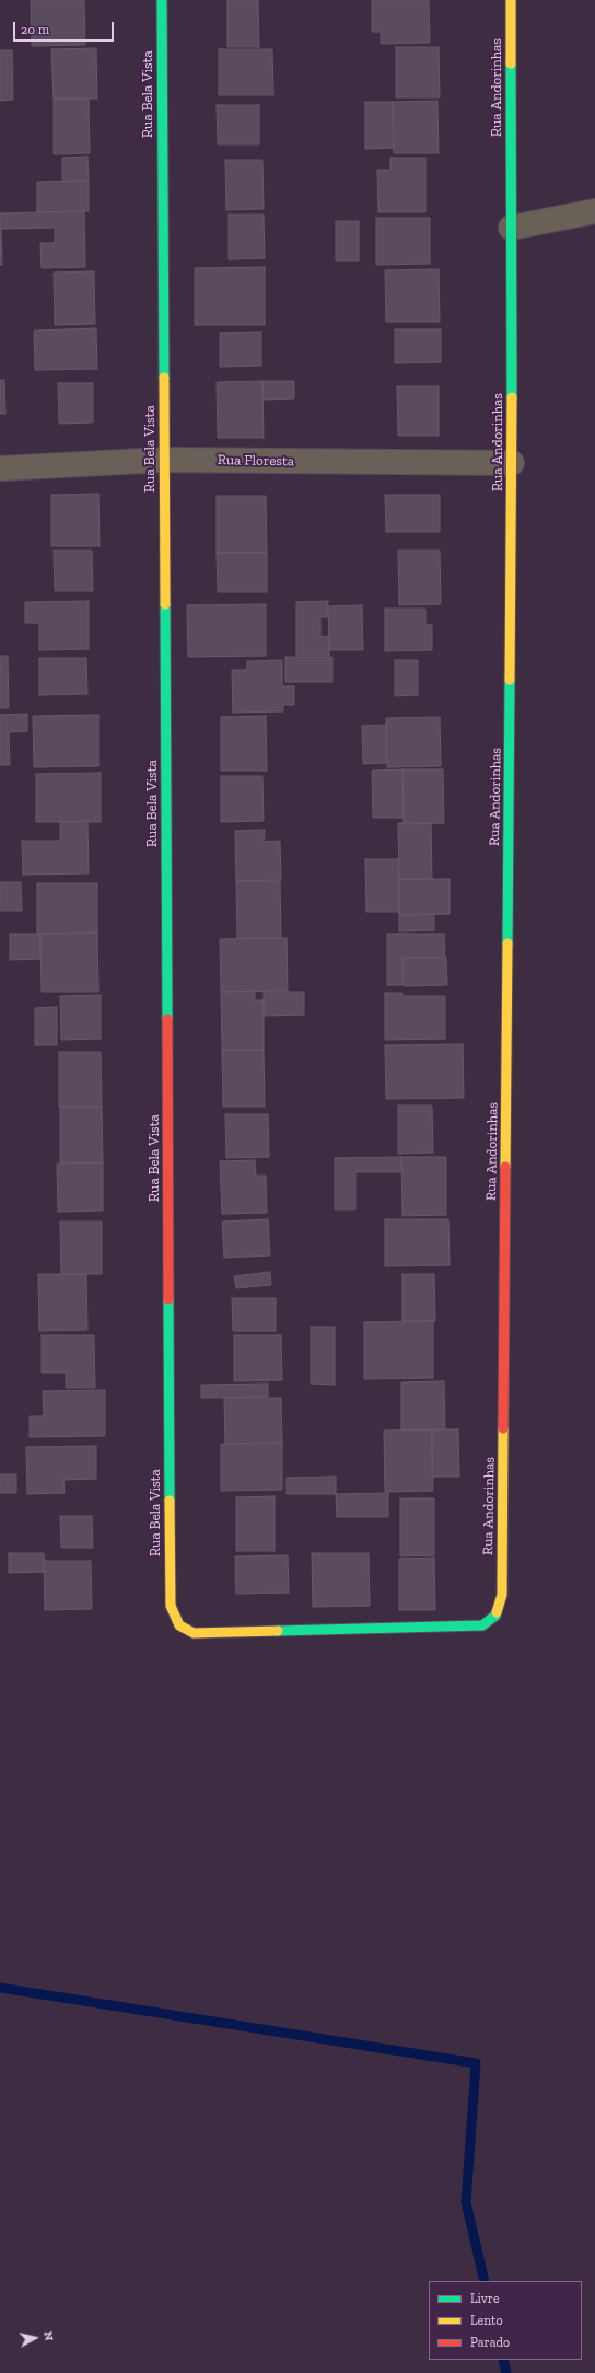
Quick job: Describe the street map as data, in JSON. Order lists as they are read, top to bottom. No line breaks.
{"streets":{"street":["Rua Andorinhas","Rua Bela Vista","Rua Floresta"]},"crossings":[["Rua Andorinhas","Rua Bela Vista"],["Rua Andorinhas","Rua Floresta"],["Rua Bela Vista","Rua Floresta"]],"legend":["Livre","Lento","Parado"],"scale_bar":"20 m","north":"right"}
